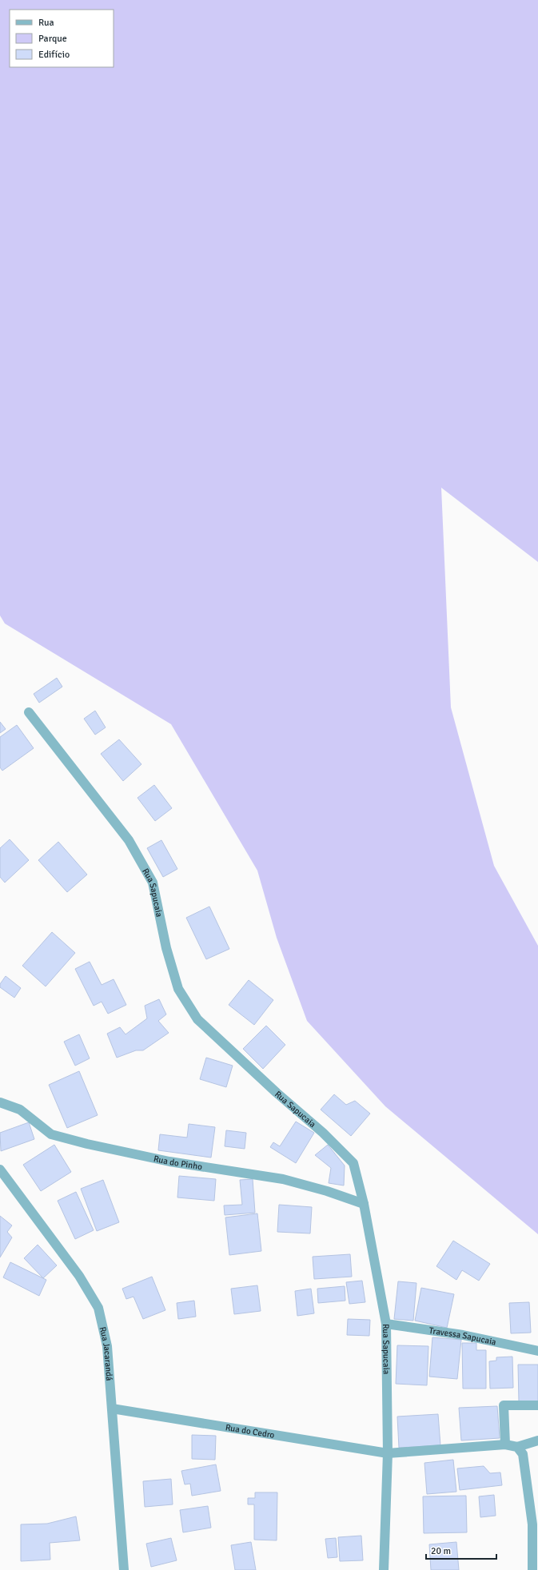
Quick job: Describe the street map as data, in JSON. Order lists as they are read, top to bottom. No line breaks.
{"streets":{"street":["Rua Sapucaia","Rua do Pinho","Travessa Sapucaia","Rua Jacarandá","Rua do Cedro"]},"crossings":[["Rua Sapucaia","Rua do Pinho"],["Rua Sapucaia","Travessa Sapucaia"],["Rua Sapucaia","Rua do Cedro"],["Rua Jacarandá","Rua do Cedro"]],"legend":["Rua","Parque","Edifício"],"scale_bar":"20 m"}
